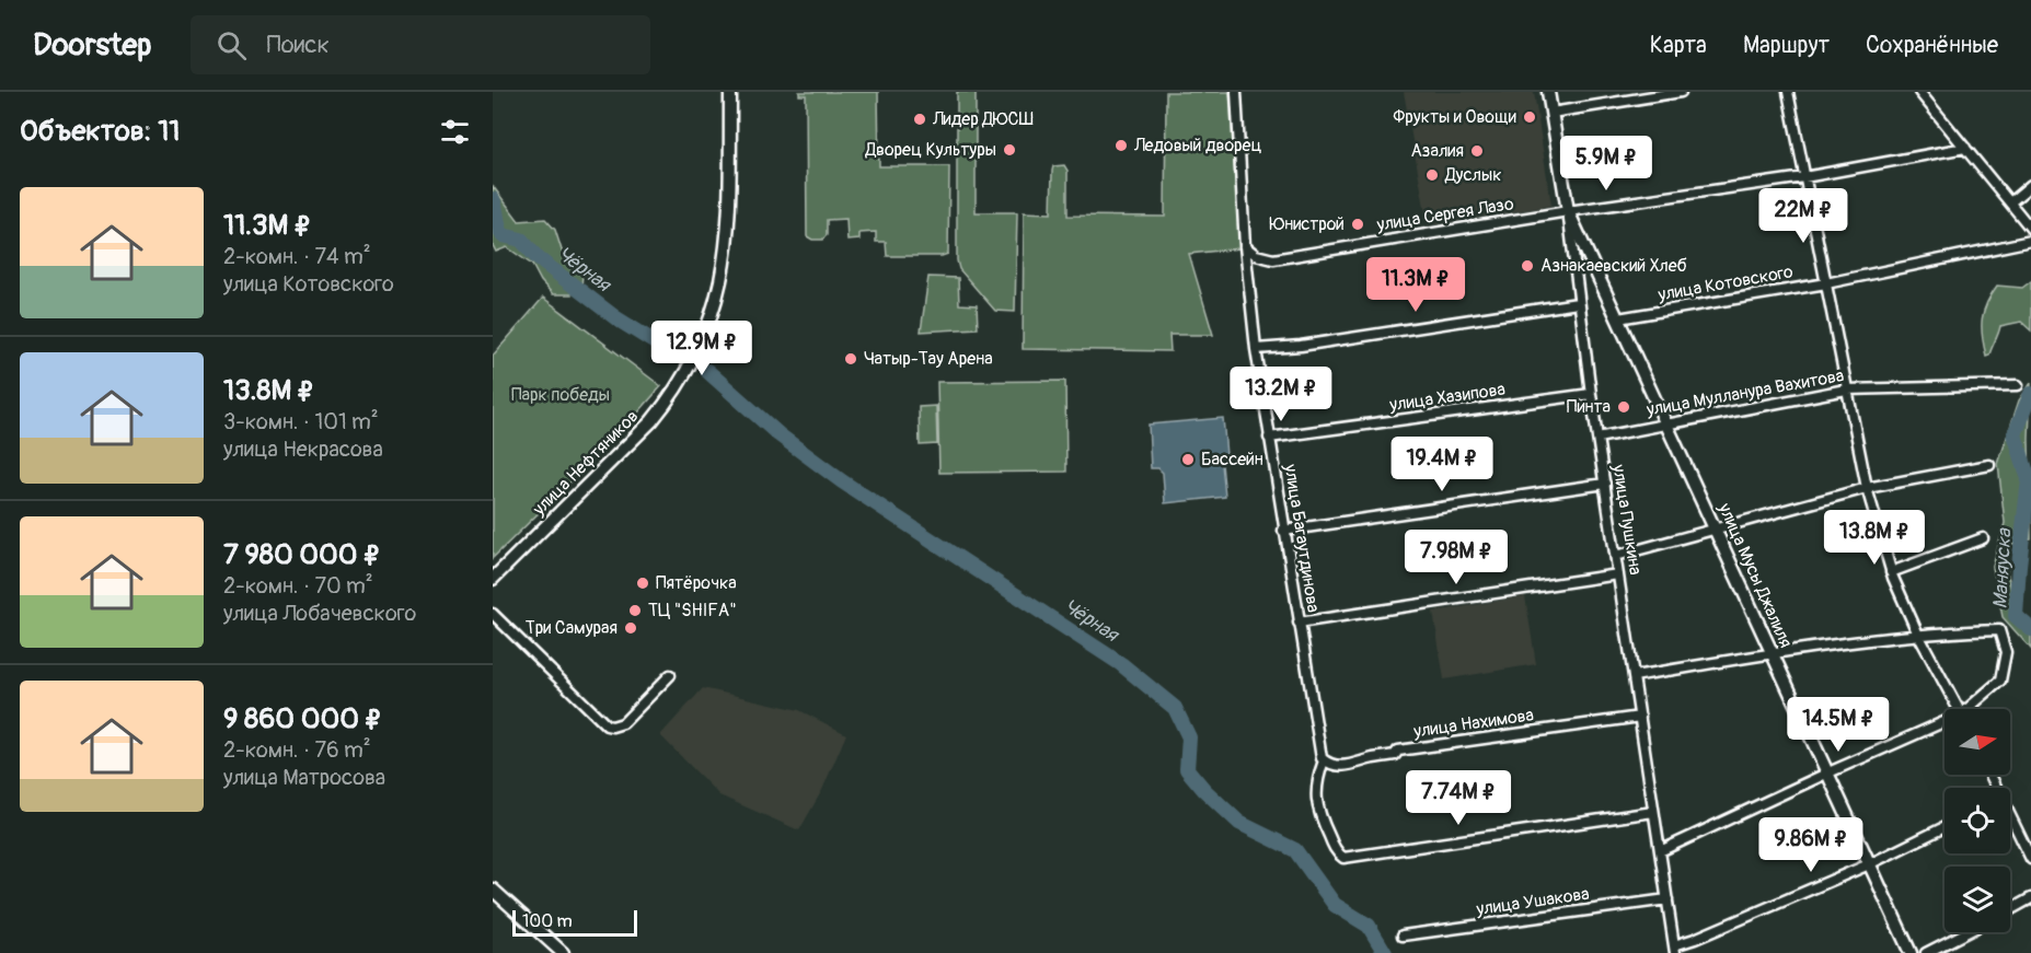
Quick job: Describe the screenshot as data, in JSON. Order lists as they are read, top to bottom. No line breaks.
{"streets":{"main road":["улица Нефтяников","улица Пушкина","улица Мусы Джалиля"],"street":["улица Сергея Лазо","улица Котовского","улица Мулланура Вахитова","улица Хазипова","улица Багаутдинова","улица Нахимова","улица Ушакова"]},"crossings":[["улица Сергея Лазо","улица Пушкина"],["улица Сергея Лазо","улица Багаутдинова"],["улица Сергея Лазо","улица Мусы Джалиля"],["улица Котовского","улица Мусы Джалиля"],["улица Мулланура Вахитова","улица Пушкина"],["улица Мулланура Вахитова","улица Мусы Джалиля"],["улица Хазипова","улица Пушкина"],["улица Хазипова","улица Багаутдинова"],["улица Пушкина","улица Мусы Джалиля"],["улица Пушкина","улица Нахимова"],["улица Пушкина","улица Ушакова"],["улица Багаутдинова","улица Нахимова"]],"water":["Чёрная","Маняуска"],"parks":["Парк победы"],"places":["Фрукты и Овощи","Лидер ДЮСШ","Ледовый дворец","Дворец Культуры","Азалия","Дуслык","Юнистрой","Азнакаевский Хлеб","Чатыр-Тау Арена","Пинта","Бассейн","Пятёрочка","ТЦ \"SHIFA\"","Три Самурая"],"scale_bar":"100 m","north":"right","page":{"header":"Doorstep","search":"Поиск","nav":["Карта","Маршрут","Сохранённые"],"heading":"Объектов: 11","price":["5.9M ₽","22M ₽","11.3M ₽","12.9M ₽","13.2M ₽","19.4M ₽","13.8M ₽","7.98M ₽","14.5M ₽","7.74M ₽","9.86M ₽"],"list":[{"name":"11.3M ₽","note":"2-комн. · 74 m² · улица Котовского"},{"name":"13.8M ₽","note":"3-комн. · 101 m² · улица Некрасова"},{"name":"7 980 000 ₽","note":"2-комн. · 70 m² · улица Лобачевского"},{"name":"9 860 000 ₽","note":"2-комн. · 76 m² · улица Матросова"}],"scale":"100 m"}}
